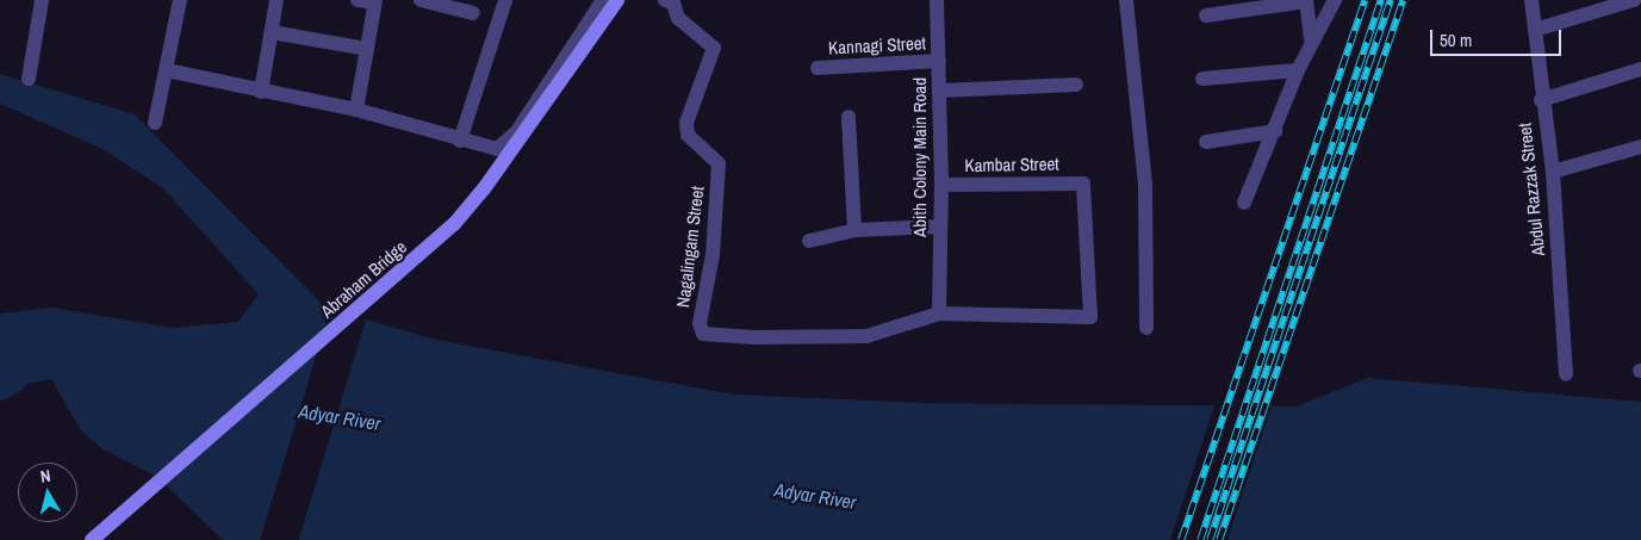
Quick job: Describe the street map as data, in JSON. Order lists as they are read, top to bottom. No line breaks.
{"streets":{"main road":["Abraham Bridge"],"street":["Kannagi Street","Abith Colony Main Road","Kambar Street","Abdul Razzak Street","Nagalingam Street"]},"crossings":[["Kannagi Street","Abith Colony Main Road"],["Abith Colony Main Road","Kambar Street"],["Abith Colony Main Road","Nagalingam Street"],["Kambar Street","Nagalingam Street"]],"water":["Adyar River"],"scale_bar":"50 m","north":"top"}
